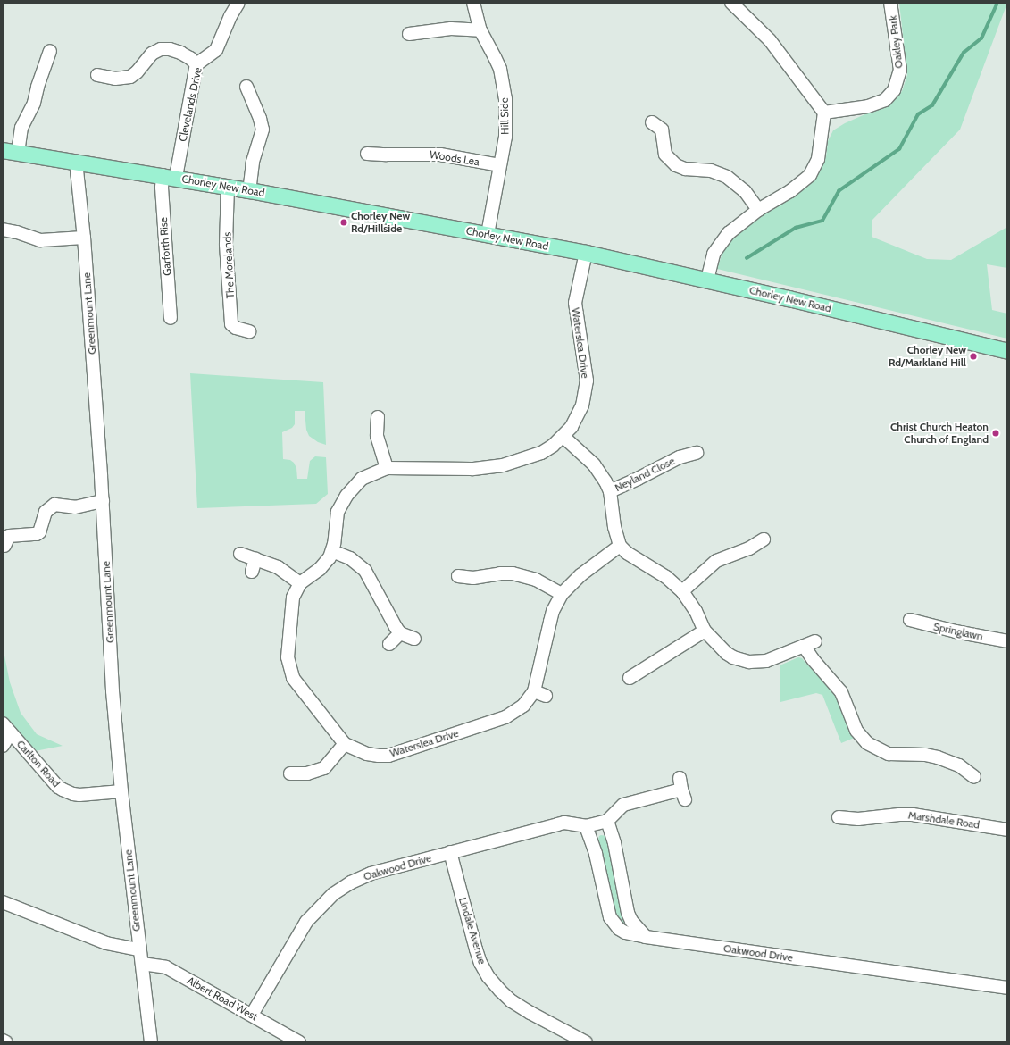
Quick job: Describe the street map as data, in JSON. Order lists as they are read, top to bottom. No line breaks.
{"streets":{"main road":["Chorley New Road"],"street":["Oakley Park","Clevelands Drive","Hill Side","Woods Lea","Garforth Rise","The Morelands","Greenmount Lane","Waterslea Drive","Neyland Close","Springlawn","Carlton Road","Marshdale Road","Oakwood Drive","Lindale Avenue","Albert Road West"]},"crossings":[["Clevelands Drive","Chorley New Road"],["Clevelands Drive","Garforth Rise"],["Hill Side","Woods Lea"],["Hill Side","Chorley New Road"],["Chorley New Road","Garforth Rise"],["Chorley New Road","The Morelands"],["Chorley New Road","Greenmount Lane"],["Chorley New Road","Waterslea Drive"],["Greenmount Lane","Carlton Road"],["Greenmount Lane","Albert Road West"],["Oakwood Drive","Lindale Avenue"],["Oakwood Drive","Albert Road West"]],"places":["Chorley New Rd/Hillside","Chorley New Rd/Markland Hill","Christ Church Heaton Church of England"]}
